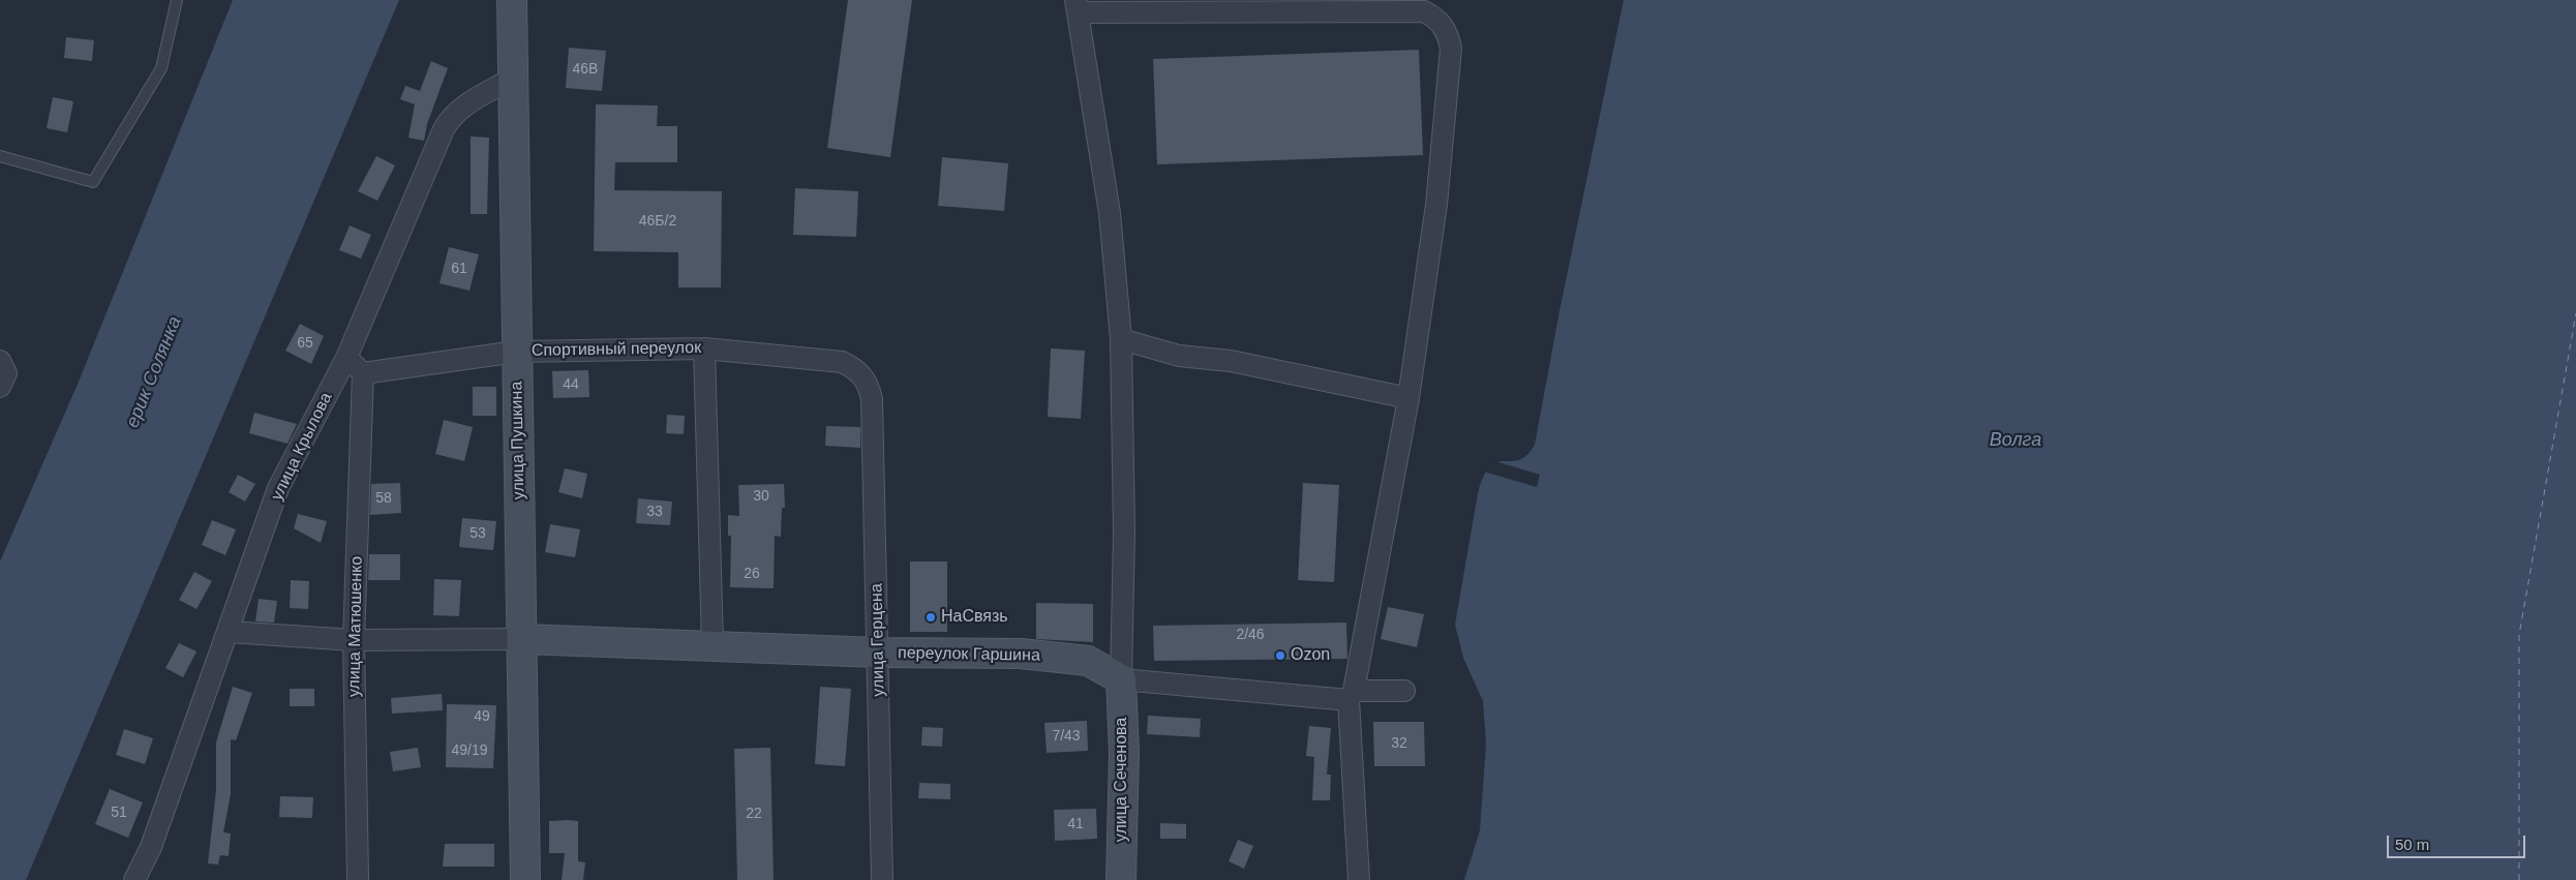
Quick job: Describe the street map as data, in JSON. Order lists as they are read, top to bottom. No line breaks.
{"streets":{"main road":["улица Пушкина","переулок Гаршина","улица Сеченова"],"street":["Спортивный переулок","улица Крылова","улица Матюшенко","улица Герцена"]},"crossings":[["Спортивный переулок","улица Пушкина"],["Спортивный переулок","улица Матюшенко"],["Спортивный переулок","улица Герцена"],["улица Пушкина","улица Крылова"],["улица Пушкина","переулок Гаршина"],["улица Герцена","переулок Гаршина"],["переулок Гаршина","улица Сеченова"]],"water":["ерик Солянка","Волга"],"places":["НаСвязь","Ozon"],"house_numbers":["46В","46Б/2","61","65","44","30","58","33","53","26","2/46","49","7/43","32","49/19","51","22","41"],"scale_bar":"50 m"}
